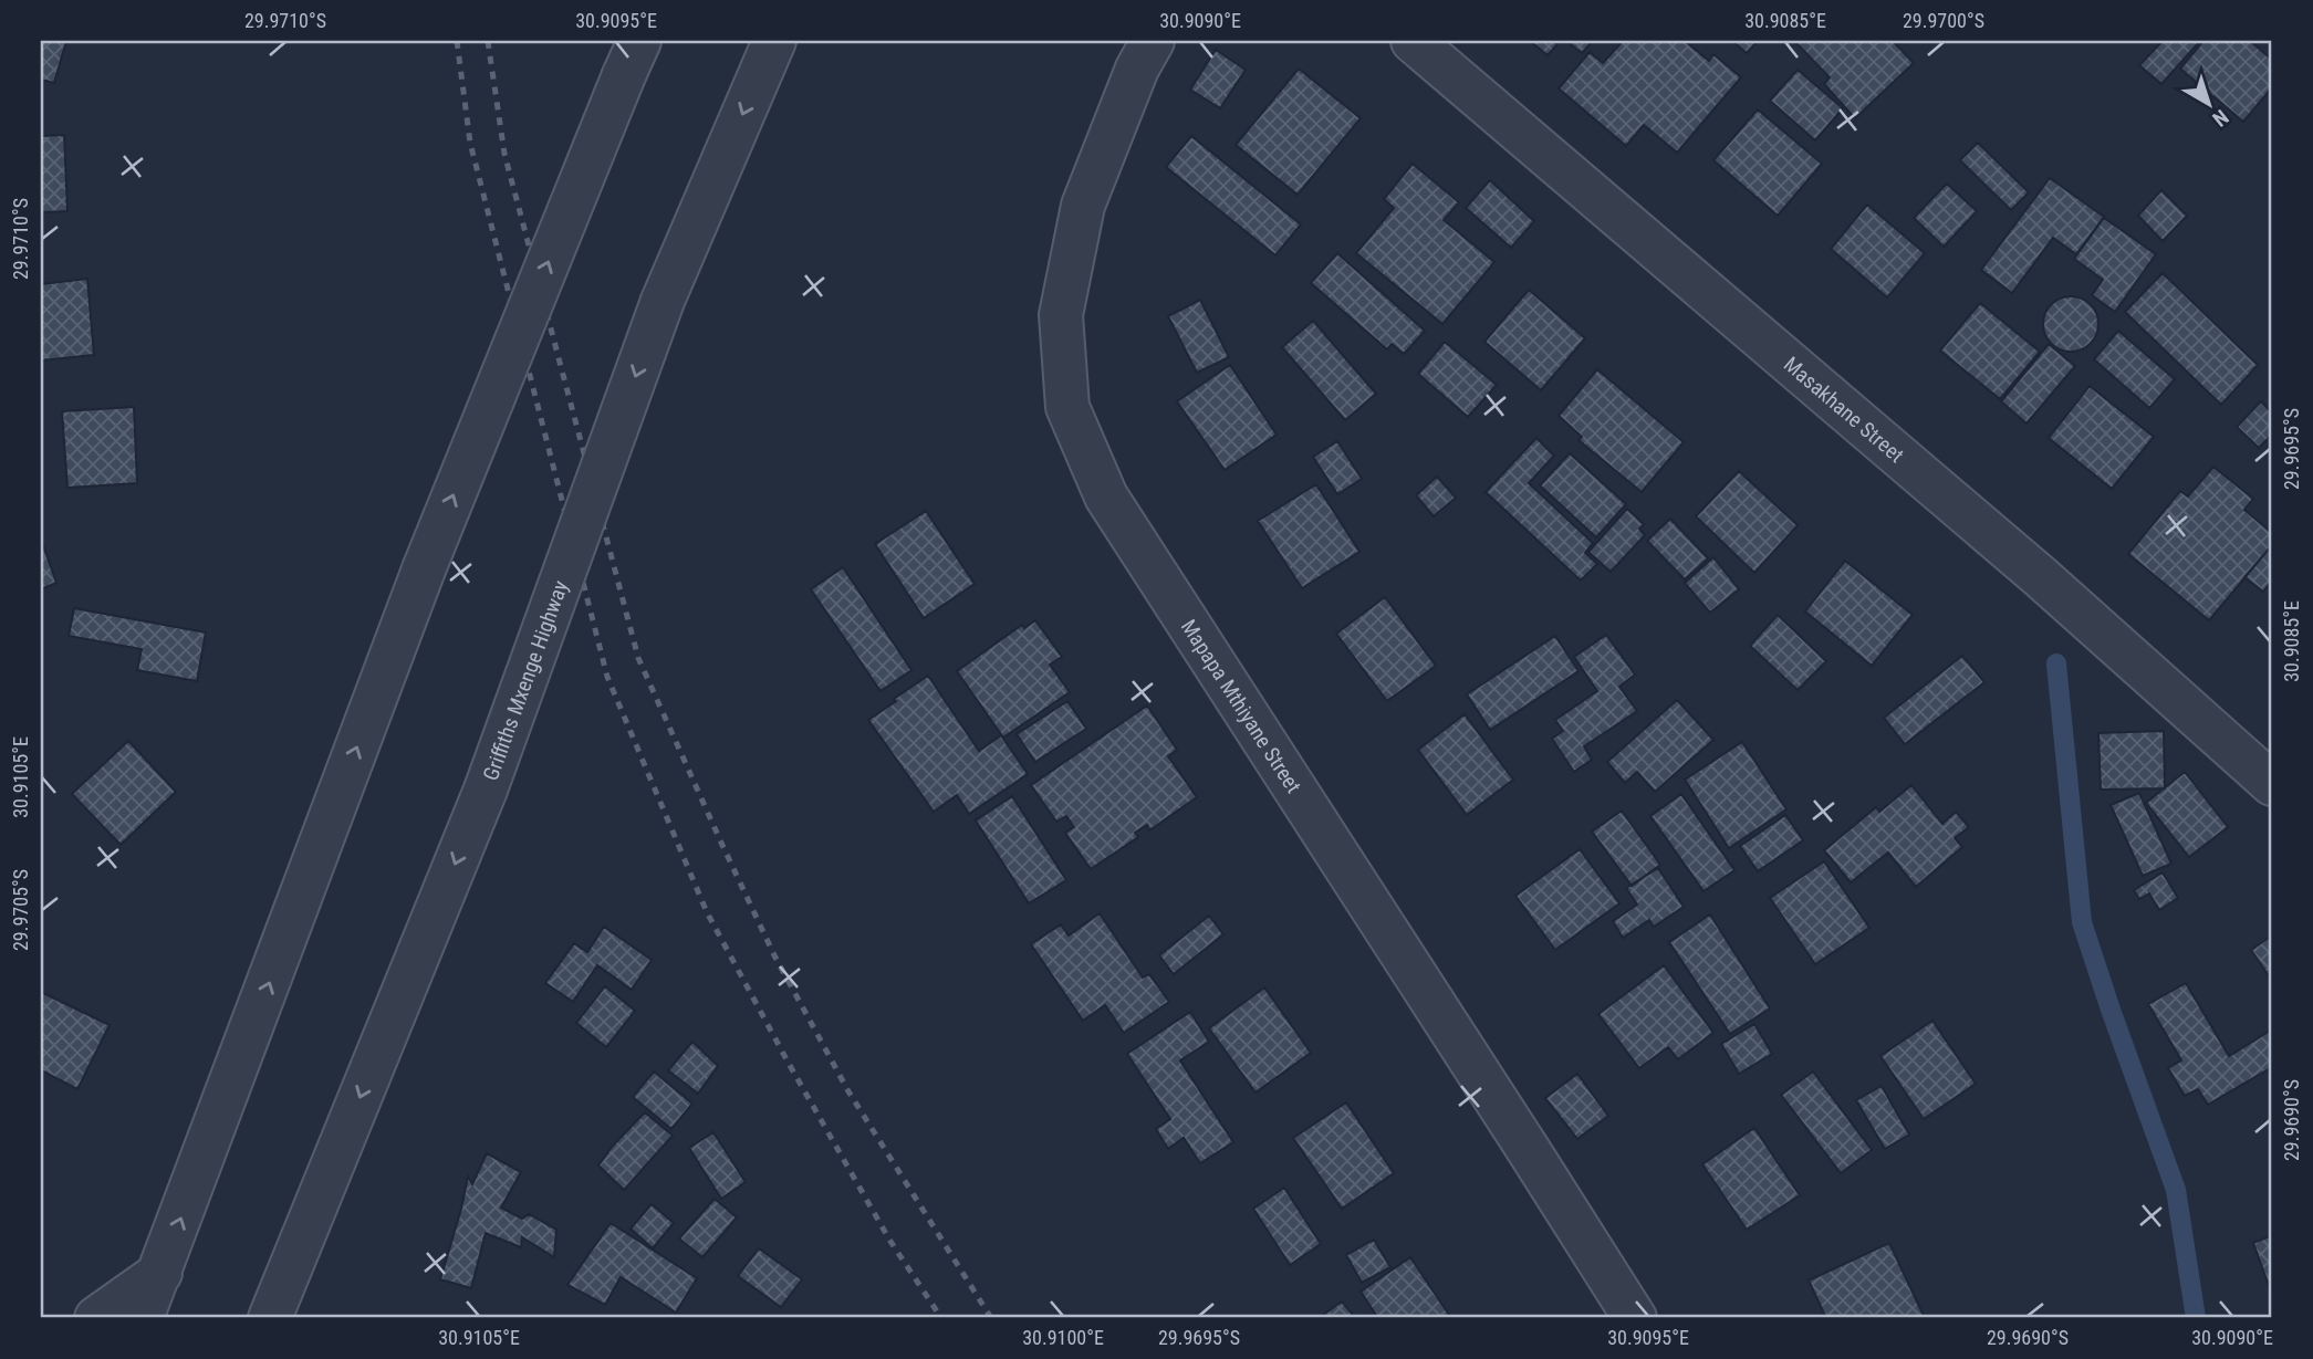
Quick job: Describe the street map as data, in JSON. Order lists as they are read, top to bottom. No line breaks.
{"streets":{"street":["Masakhane Street","Griffiths Mxenge Highway","Mapapa Mthiyane Street"]},"north":"bottom right","coordinates":["29.9710°S","30.9095°E","30.9090°E","30.9085°E","29.9700°S","29.9695°S","30.9105°E","29.9705°S","29.9690°S","30.9100°E"]}
